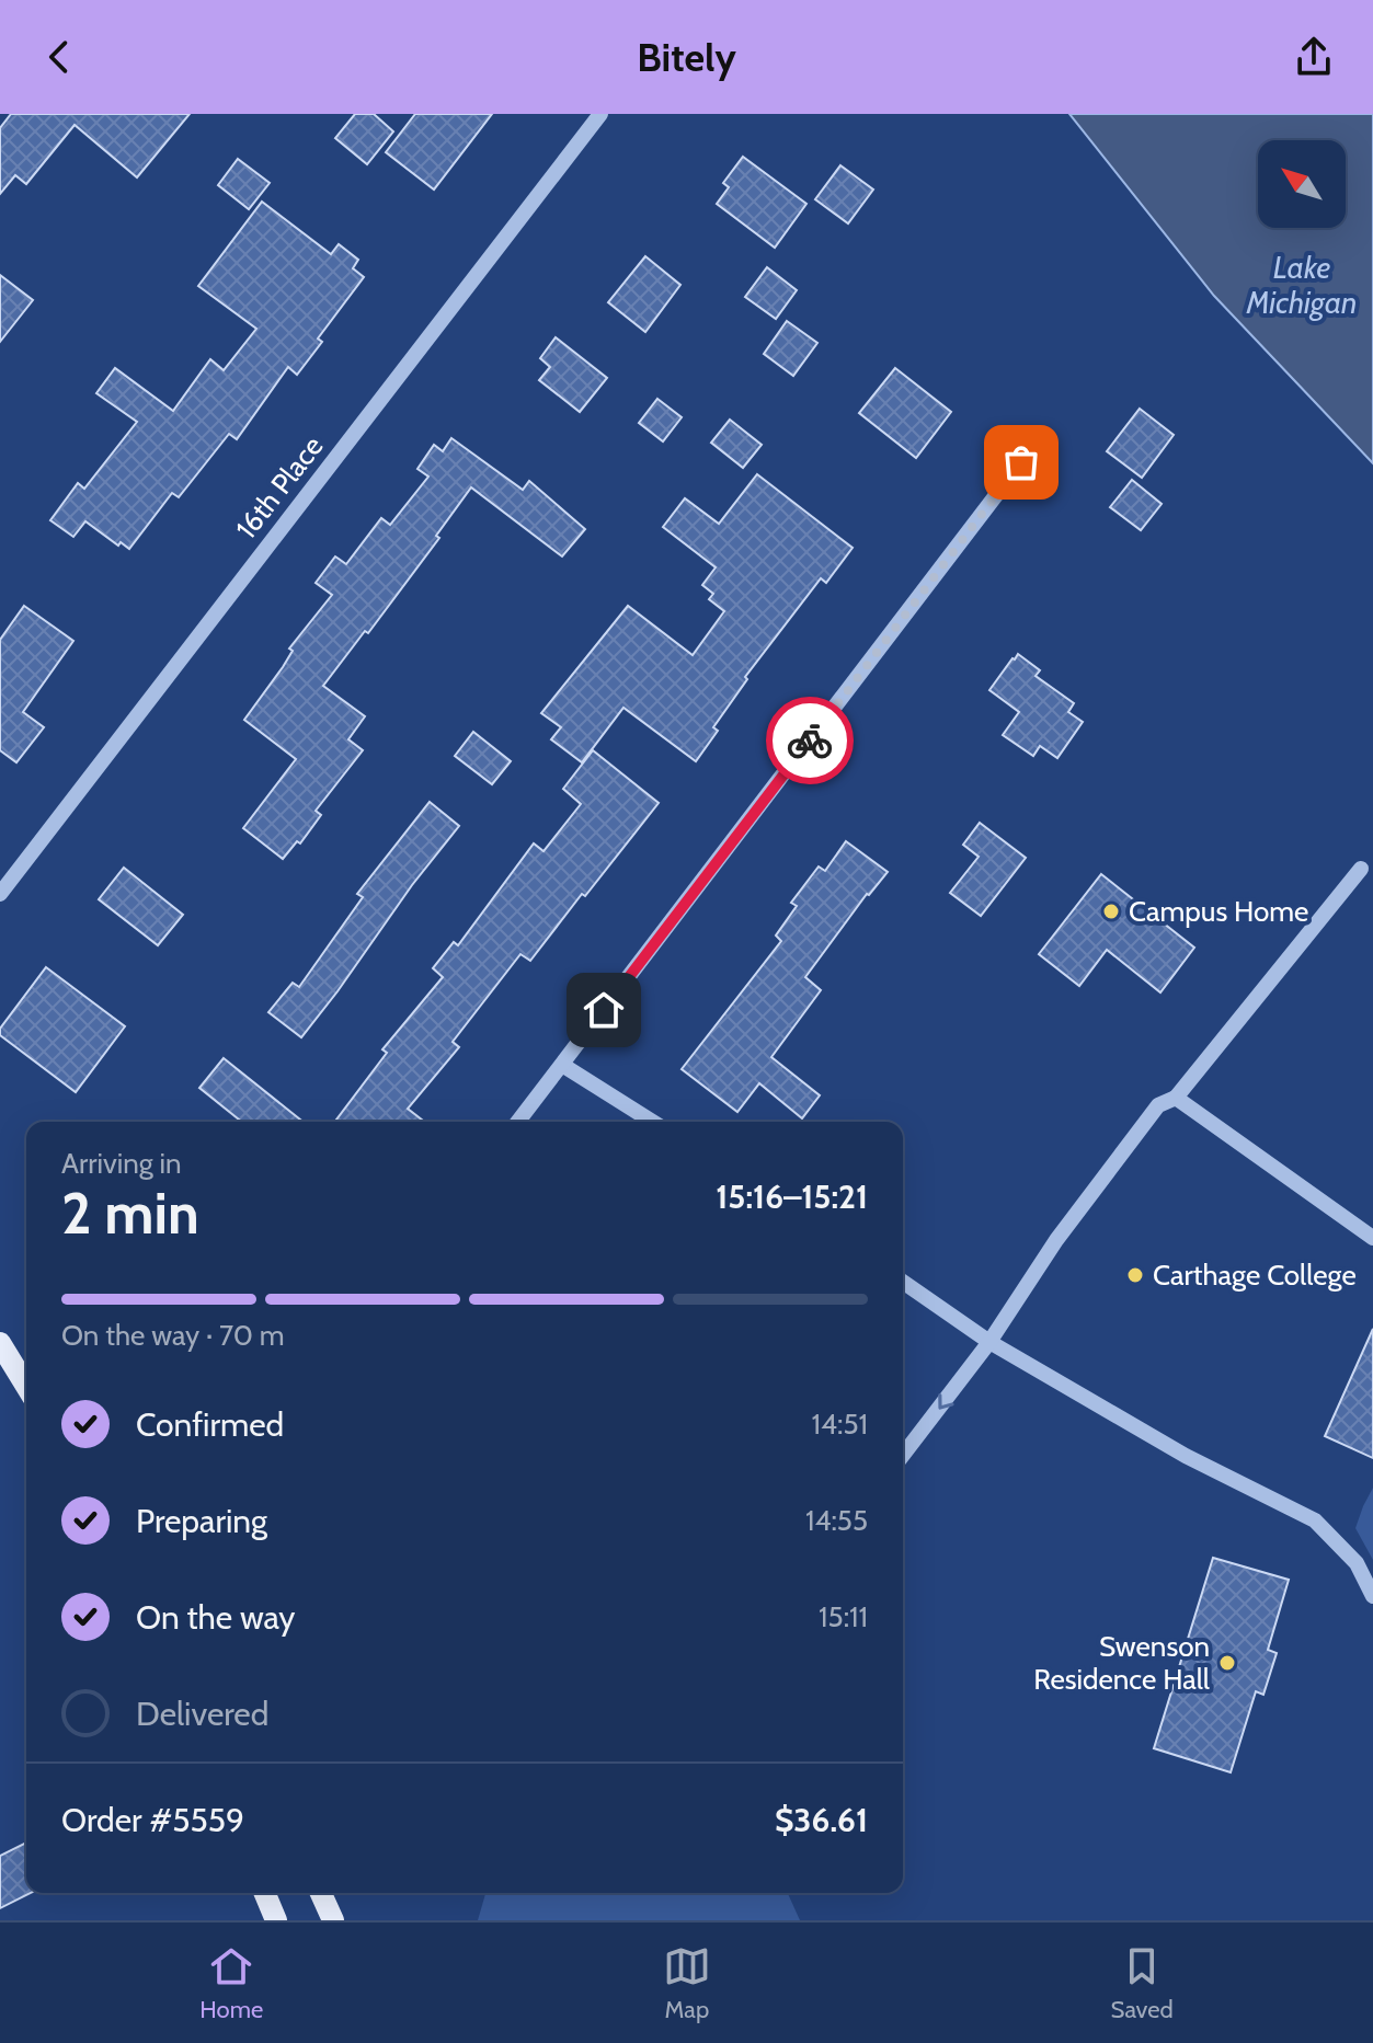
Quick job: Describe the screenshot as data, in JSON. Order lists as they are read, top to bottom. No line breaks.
{"streets":{"street":["16th Place"]},"water":["Lake Michigan"],"places":["Campus Home","Carthage College","Swenson Residence Hall"],"north":"top left","page":{"header":"Bitely","heading":["2 min","Arriving in","15:16–15:21"],"panel":["Order #5559","$36.61"],"bar":"On the way · 70 m","list":[["Confirmed","14:51"],["Preparing","14:55"],["On the way","15:11"],"Delivered"],"tabs":["Home","Map","Saved"]}}
